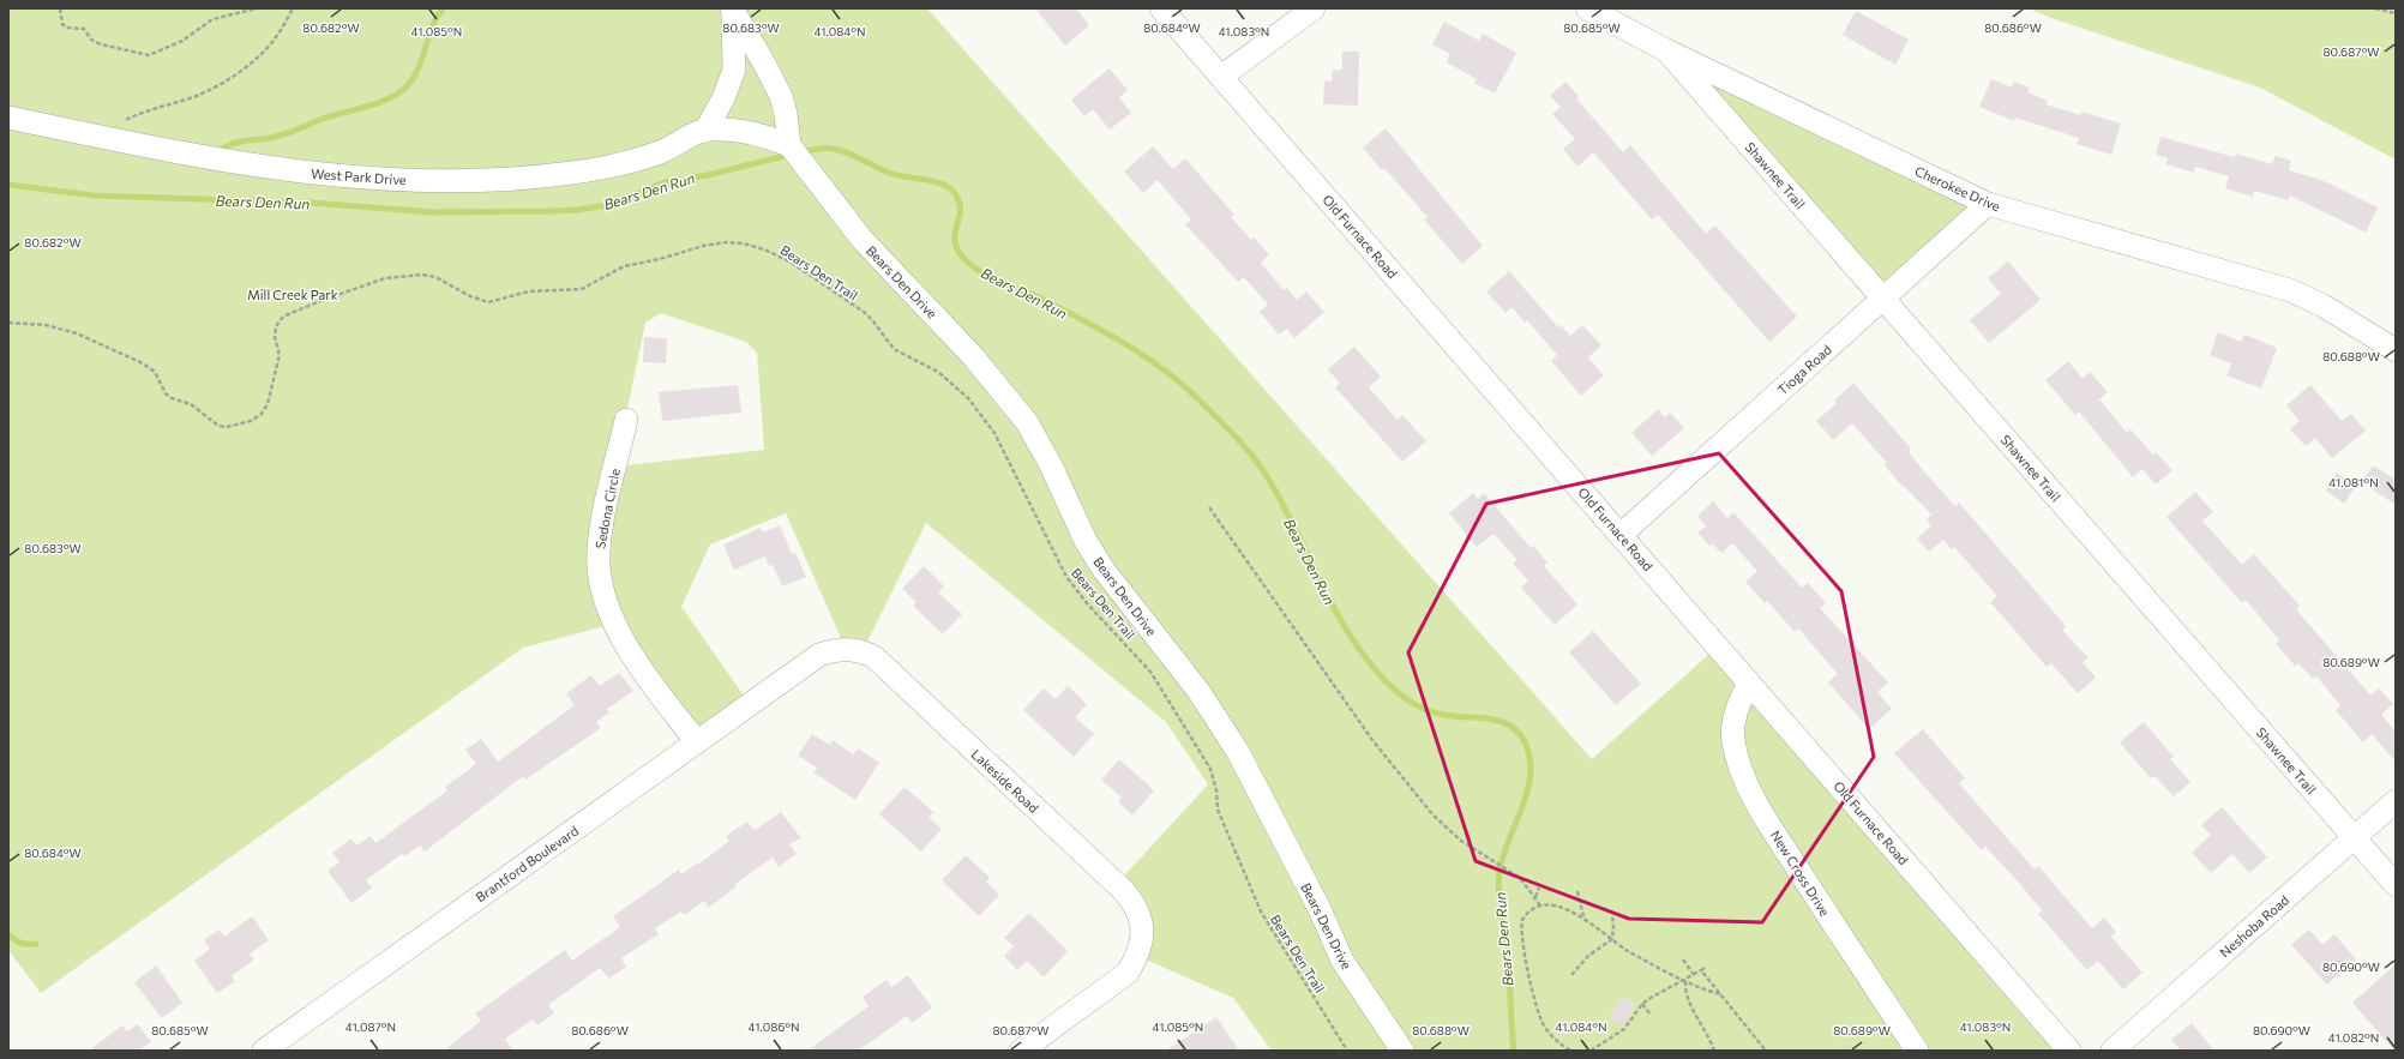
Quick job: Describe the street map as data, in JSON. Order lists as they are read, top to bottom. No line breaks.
{"streets":{"street":["Shawnee Trail","West Park Drive","Cherokee Drive","Old Furnace Road","Bears Den Drive","Tioga Road","Sedona Circle","Lakeside Road","Brantford Boulevard","New Cross Drive","Neshoba Road"],"path":["Bears Den Trail"]},"crossings":[["Shawnee Trail","Cherokee Drive"],["Shawnee Trail","Tioga Road"],["Shawnee Trail","Neshoba Road"],["West Park Drive","Bears Den Drive"],["Cherokee Drive","Tioga Road"],["Old Furnace Road","Tioga Road"],["Old Furnace Road","New Cross Drive"],["Sedona Circle","Brantford Boulevard"],["Lakeside Road","Brantford Boulevard"]],"water":["Bears Den Run"],"parks":["Mill Creek Park"],"coordinates":["80.682°W","80.683°W","80.684°W","80.685°W","80.686°W","41.085°N","41.084°N","41.083°N","80.687°W","80.688°W","41.081°N","80.689°W","80.690°W","41.087°N","41.086°N","41.082°N"]}
